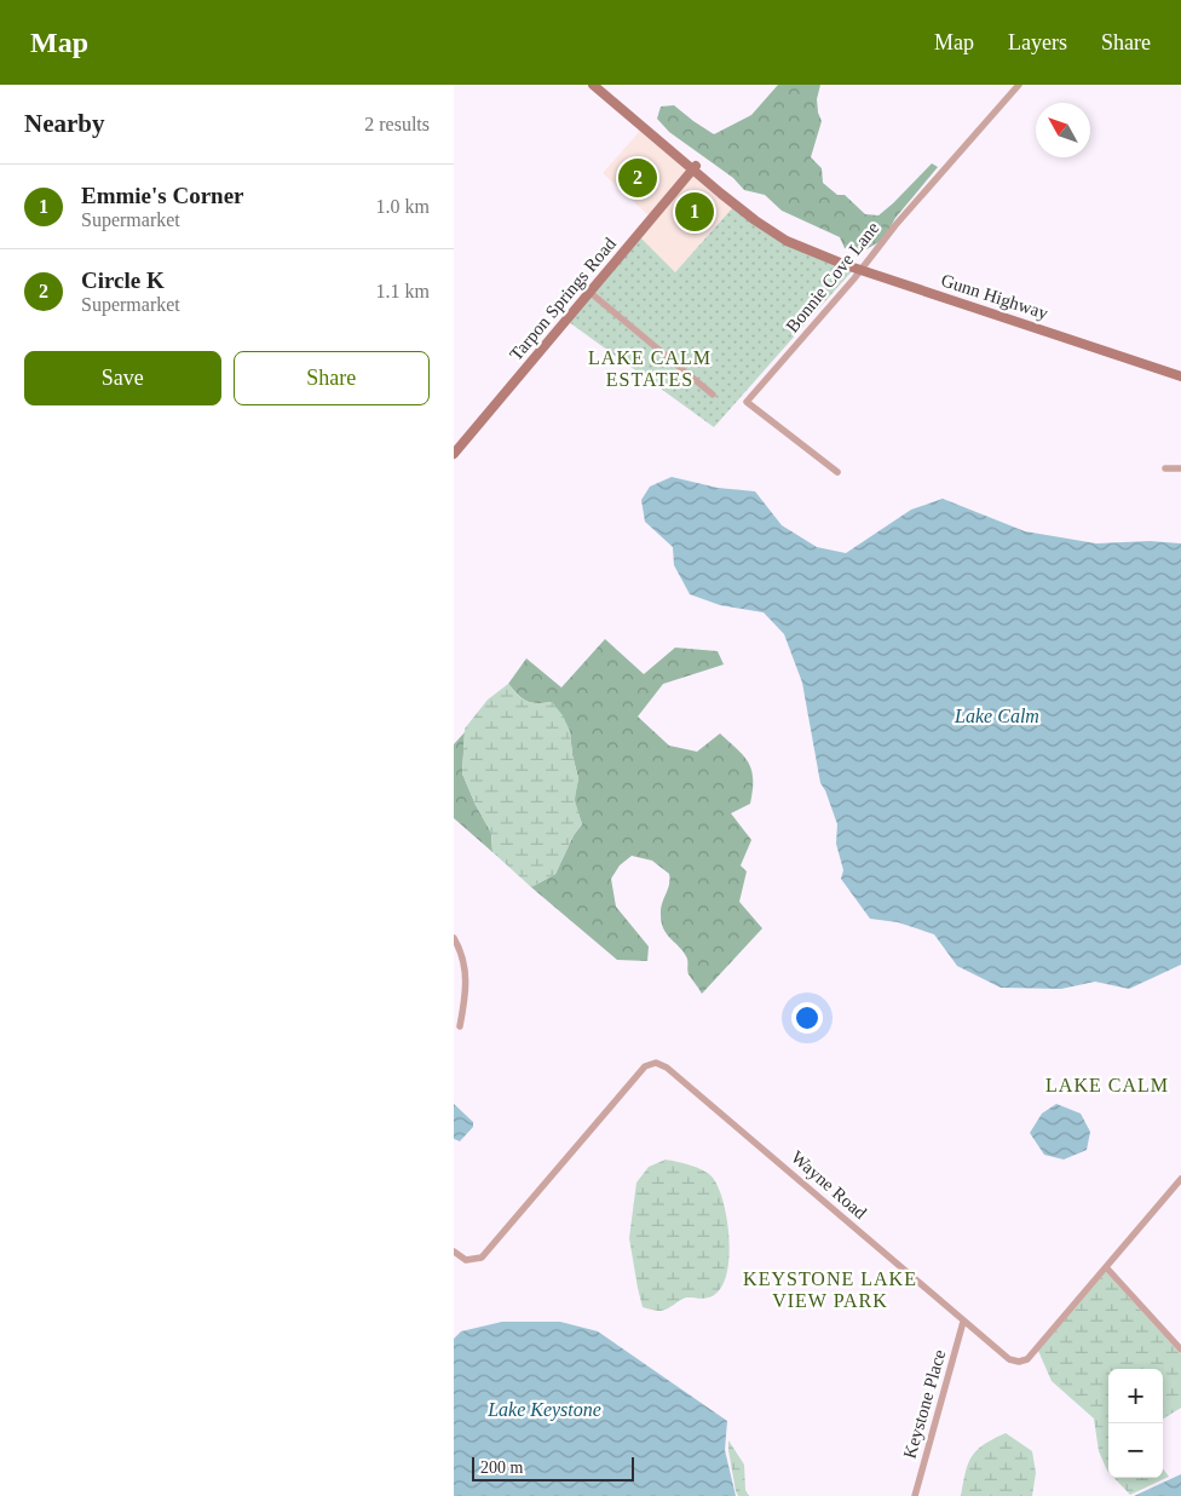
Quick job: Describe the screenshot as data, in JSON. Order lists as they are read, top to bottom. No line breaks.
{"streets":{"main road":["Gunn Highway","Tarpon Springs Road"],"street":["Bonnie Cove Lane","Wayne Road","Keystone Place"]},"crossings":[["Bonnie Cove Lane","Gunn Highway"],["Gunn Highway","Tarpon Springs Road"],["Wayne Road","Keystone Place"]],"districts":["LAKE CALM ESTATES","LAKE CALM","KEYSTONE LAKE VIEW PARK"],"water":["Lake Calm","Lake Keystone"],"scale_bar":"200 m","north":"top left","page":{"header":"Map","nav":["Map","Layers","Share"],"heading":["Nearby","2 results"],"pins":["2","1"],"list":[{"mark":"1","name":"Emmie's Corner","note":"Supermarket","value":"1.0 km"},{"mark":"2","name":"Circle K","note":"Supermarket","value":"1.1 km"}],"buttons":["Save","Share"],"map_buttons":["+","−"],"scale":"200 m"}}
